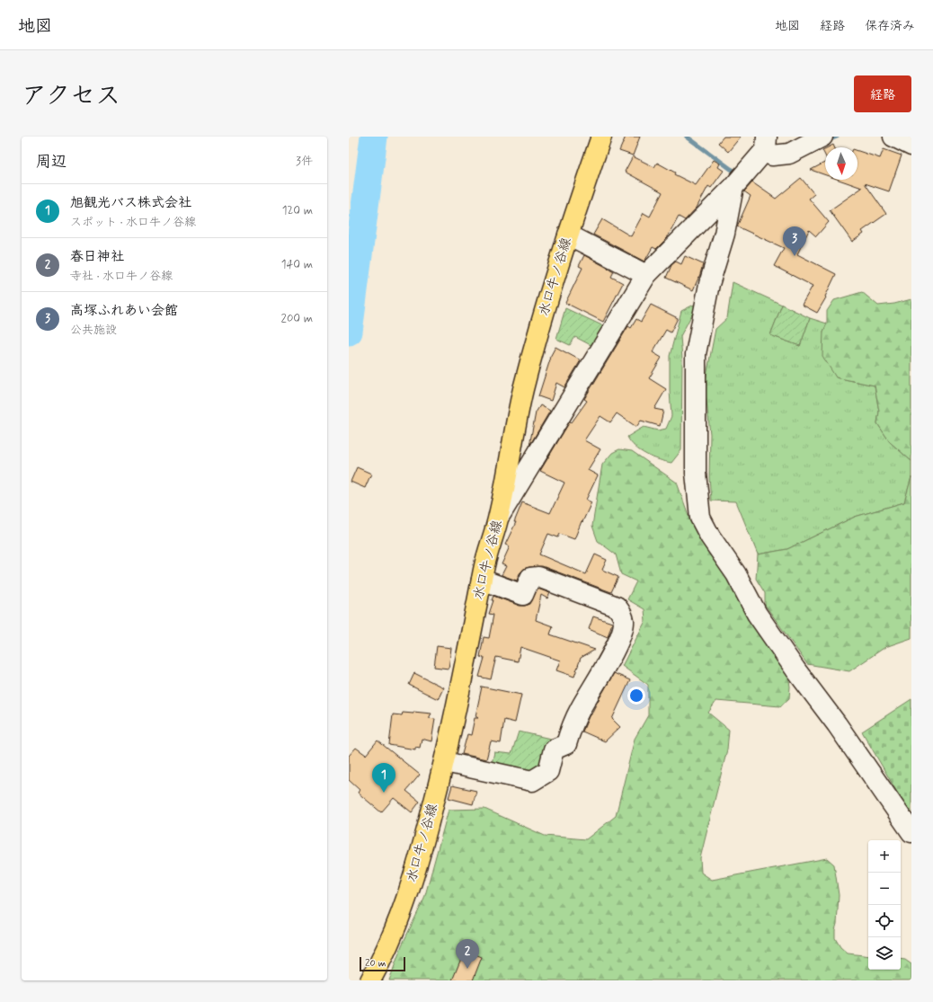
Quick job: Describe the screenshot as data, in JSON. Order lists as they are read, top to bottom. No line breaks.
{"streets":{"main road":["水口牛ノ谷線"]},"scale_bar":"20 m","north":"bottom","page":{"header":"地図","nav":["地図","経路","保存済み"],"title":"アクセス","buttons":"経路","heading":["周辺","3件"],"list":[{"mark":"1","name":"旭観光バス株式会社","note":"スポット · 水口牛ノ谷線","value":"120 m"},{"mark":"2","name":"春日神社","note":"寺社 · 水口牛ノ谷線","value":"140 m"},{"mark":"3","name":"高塚ふれあい会館","note":"公共施設","value":"200 m"}],"pins":["3","1","2"],"map_buttons":["+","−"],"scale":"20 m"}}
